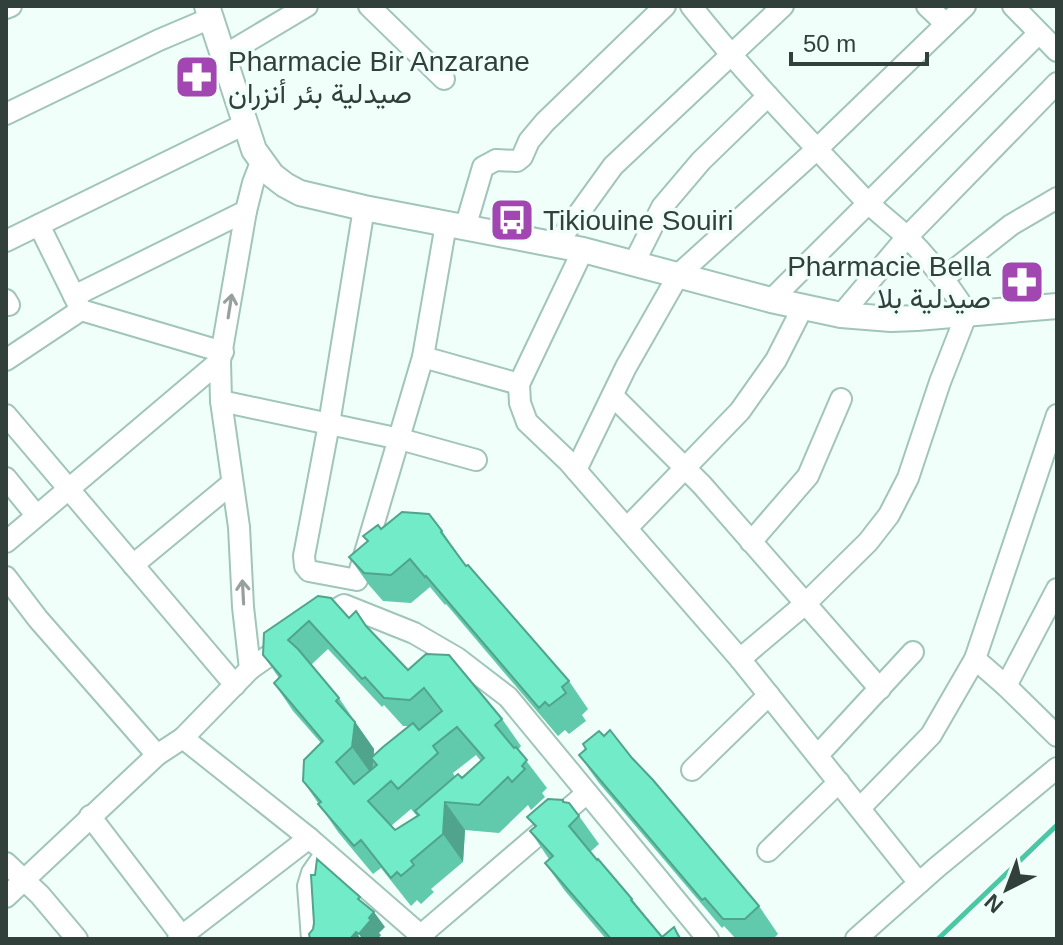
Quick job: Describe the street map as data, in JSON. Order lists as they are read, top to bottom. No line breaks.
{"places":{"pharmacy":["Pharmacie Bir Anzarane صيدلية بئر أنزران","Pharmacie Bella صيدلية بلا"],"bus stop":["Tikiouine Souiri"]},"scale_bar":"50 m","north":"bottom left"}
